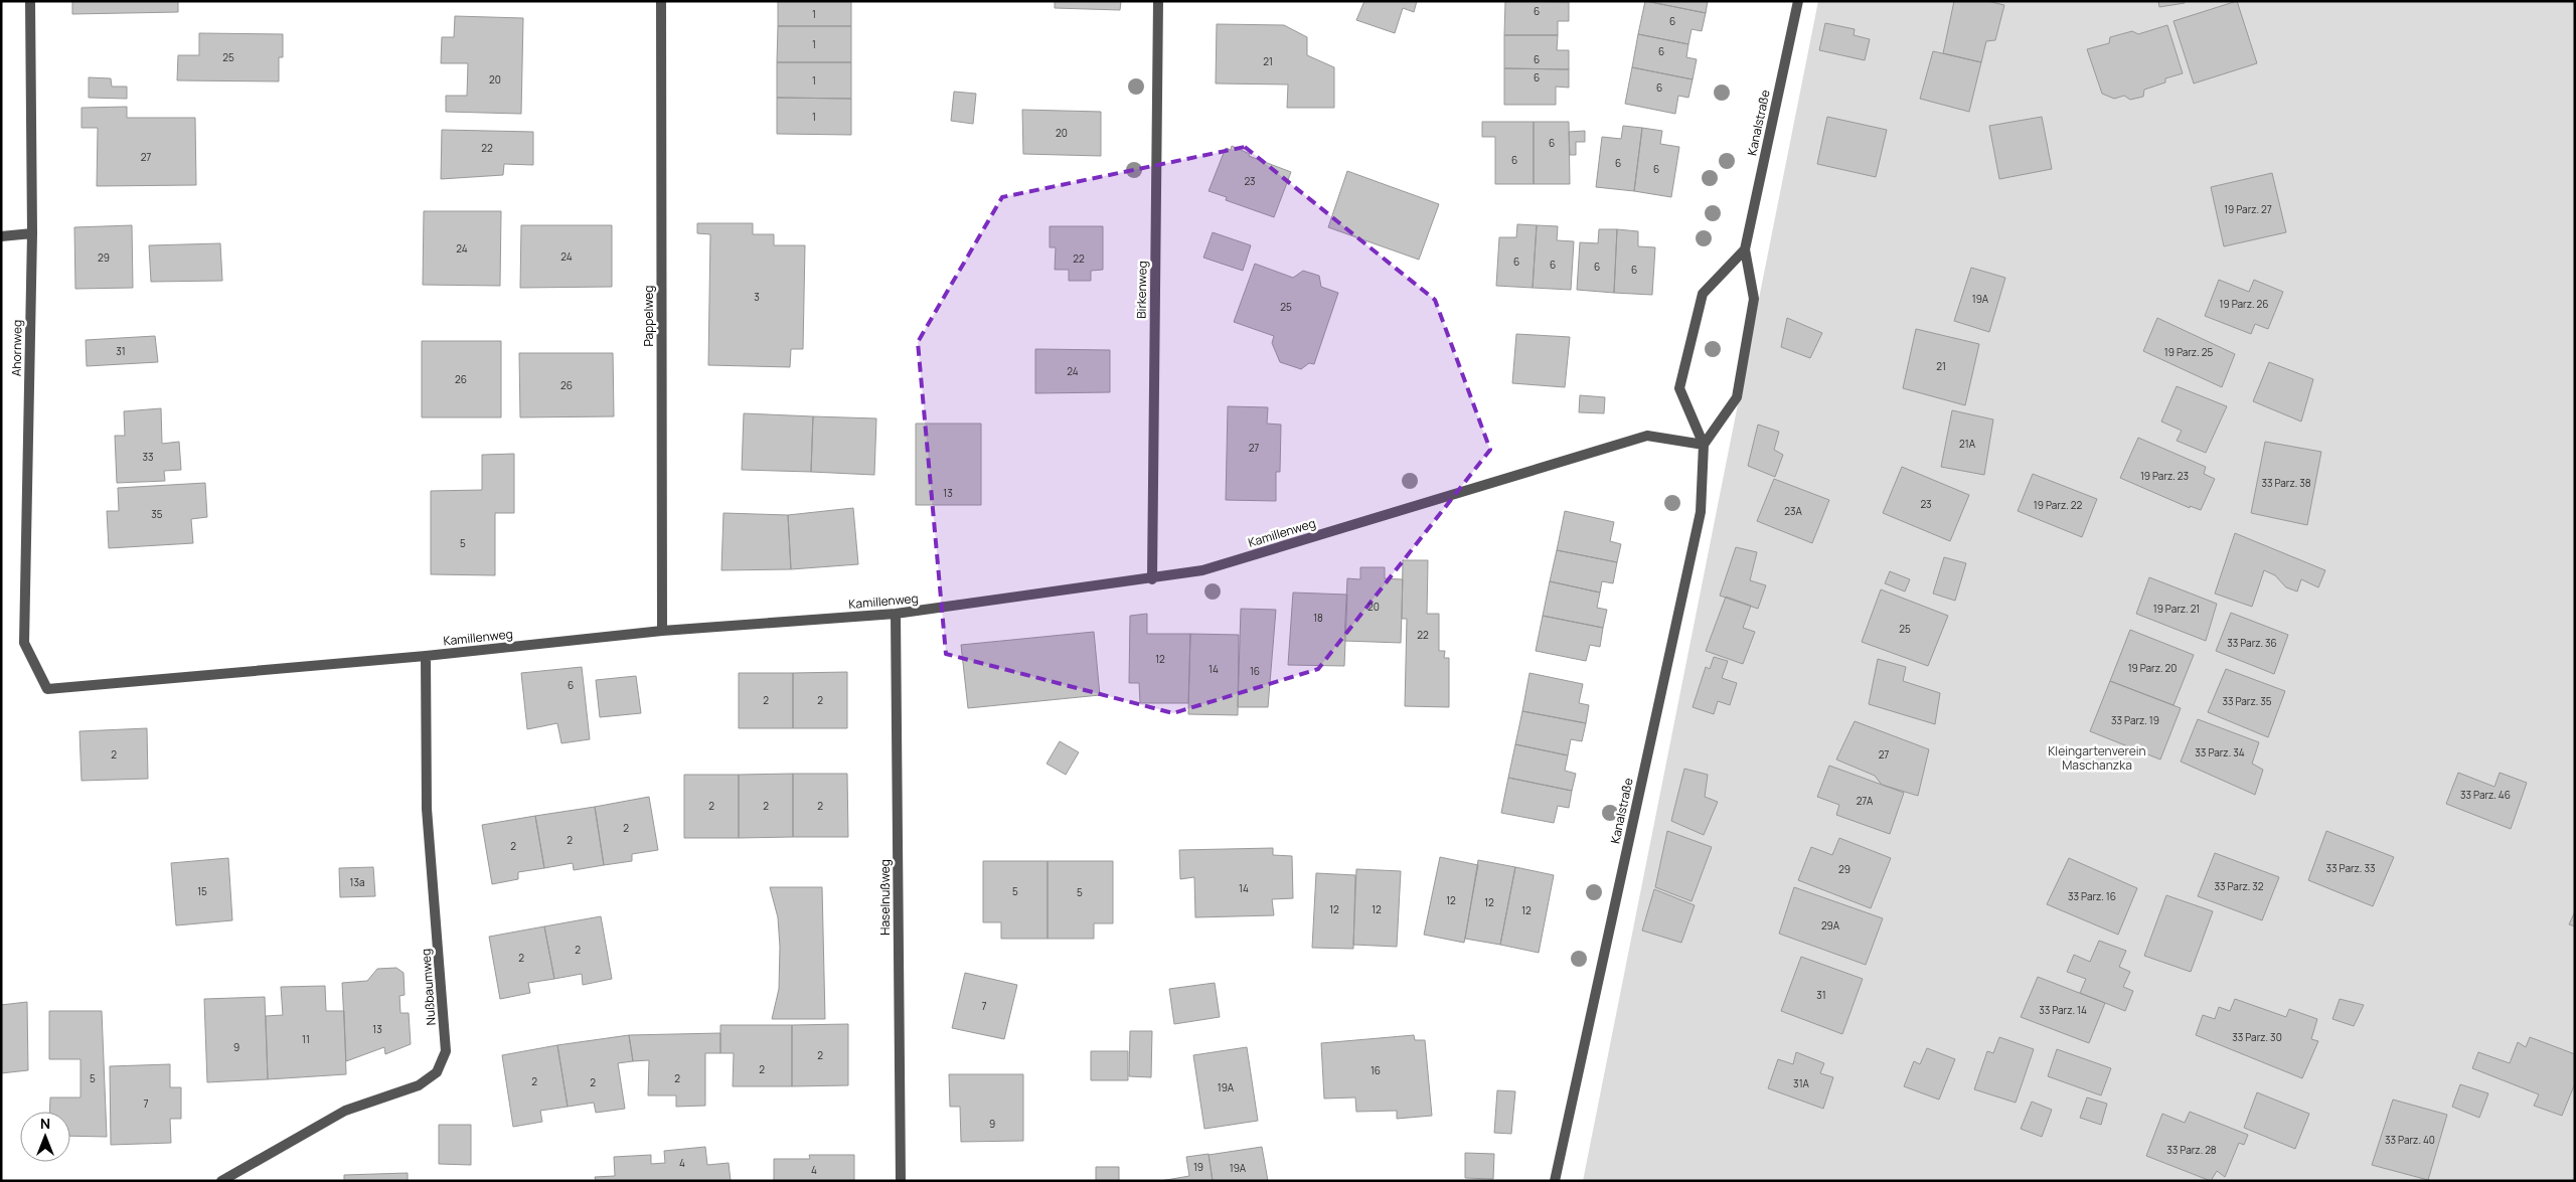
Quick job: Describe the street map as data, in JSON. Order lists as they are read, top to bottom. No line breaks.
{"streets":{"street":["Kanalstraße","Birkenweg","Pappelweg","Ahornweg","Kamillenweg","Haselnußweg","Nußbaumweg"]},"crossings":[["Kanalstraße","Kamillenweg"],["Birkenweg","Kamillenweg"],["Pappelweg","Kamillenweg"],["Ahornweg","Kamillenweg"],["Kamillenweg","Haselnußweg"],["Kamillenweg","Nußbaumweg"]],"parks":["Kleingartenverein Maschanzka"],"house_numbers":["6","1","6","1","6","25","6","21","6","20","1","6","1","20","6","22","27","6","6","6","23","19 Parz. 27","24","24","29","22","6","6","6","6","3","19A","19 Parz. 26","25","31","19 Parz. 25","21","24","26","26","21A","27","33","19 Parz. 23","33 Parz. 38","13","23","19 Parz. 22","23A","35","5","20","19 Parz. 21","18","25","22","33 Parz. 36","12","19 Parz. 20","14","16","6","2","2","33 Parz. 35","33 Parz. 19","33 Parz. 34","2","27","33 Parz. 46","27A","2","2","2","2","2","2","33 Parz. 33","29","13a","33 Parz. 32","14","15","5","5","33 Parz. 16","12","12","12","12","12","29A","2","2","31","7","33 Parz. 14","13","33 Parz. 30","11","9","2","2","16","5","2","2","2","31A","19A","7","9","33 Parz. 40","33 Parz. 28","4","19","19A","4"],"north":"top"}
